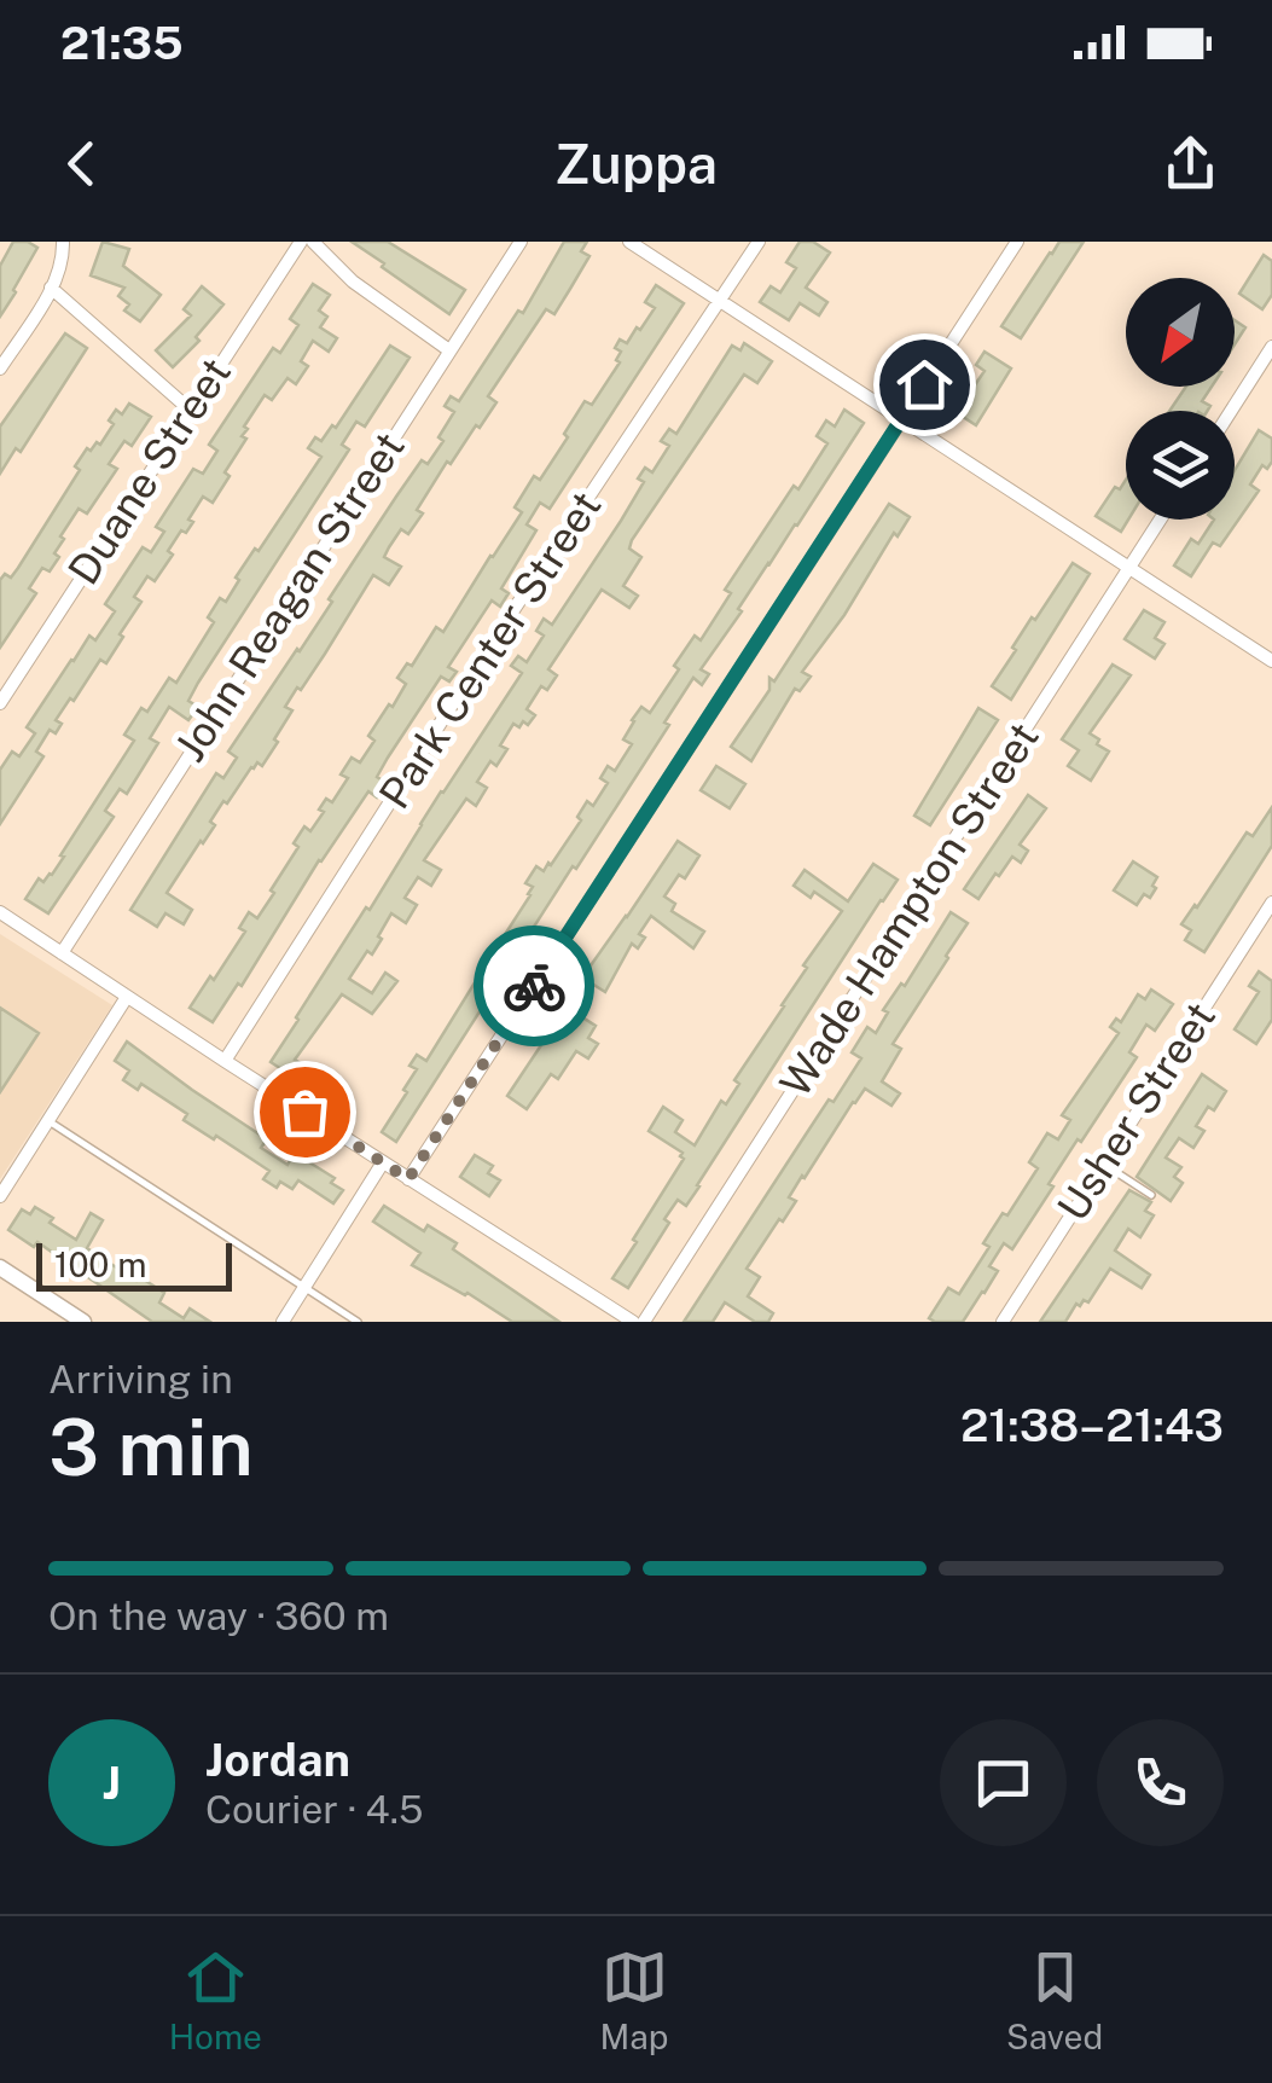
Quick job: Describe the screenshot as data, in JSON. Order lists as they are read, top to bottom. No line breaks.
{"streets":{"street":["Duane Street","John Reagan Street","Park Center Street","Wade Hampton Street","Usher Street"]},"scale_bar":"100 m","north":"bottom left","page":{"status":"21:35","header":"Zuppa","scale":"100 m","heading":["3 min","Arriving in","21:38–21:43"],"panel":["Jordan","Courier · 4.5"],"bar":"On the way · 360 m","round":"J","tabs":["Home","Map","Saved"]}}
